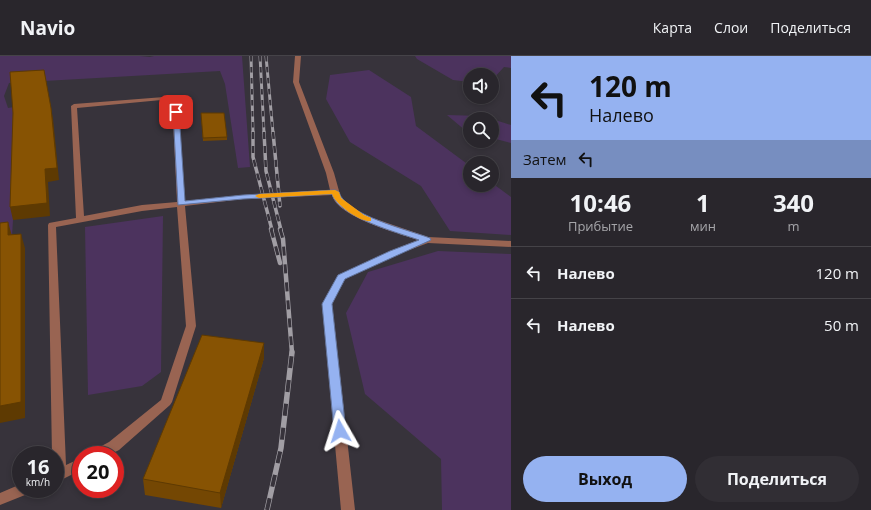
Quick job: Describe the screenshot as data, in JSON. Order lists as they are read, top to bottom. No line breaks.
{"page":{"header":"Navio","nav":["Карта","Слои","Поделиться"],"turn":["120 m","Налево"],"then":"Затем","eta":["10:46","Прибытие","1","мин","340","m"],"list":[{"name":"Налево","value":"120 m"},{"name":"Налево","value":"50 m"}],"speed":"16 km/h","limit":"20","buttons":["Выход","Поделиться"]}}
